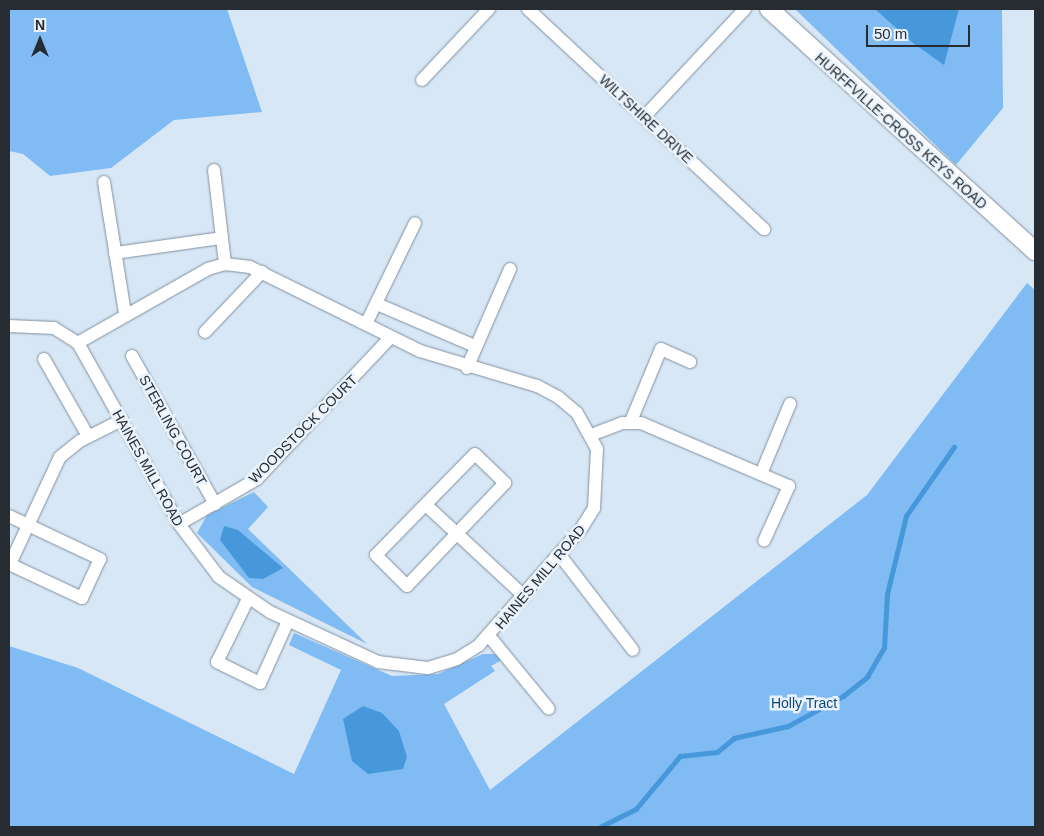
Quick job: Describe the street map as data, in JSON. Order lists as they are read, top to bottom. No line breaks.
{"streets":{"main road":["HURFFVILLE-CROSS KEYS ROAD"],"street":["WILTSHIRE DRIVE","WOODSTOCK COURT","STERLING COURT","HAINES MILL ROAD"]},"crossings":[["WOODSTOCK COURT","STERLING COURT"],["WOODSTOCK COURT","HAINES MILL ROAD"]],"parks":["Holly Tract"],"scale_bar":"50 m","north":"top"}
